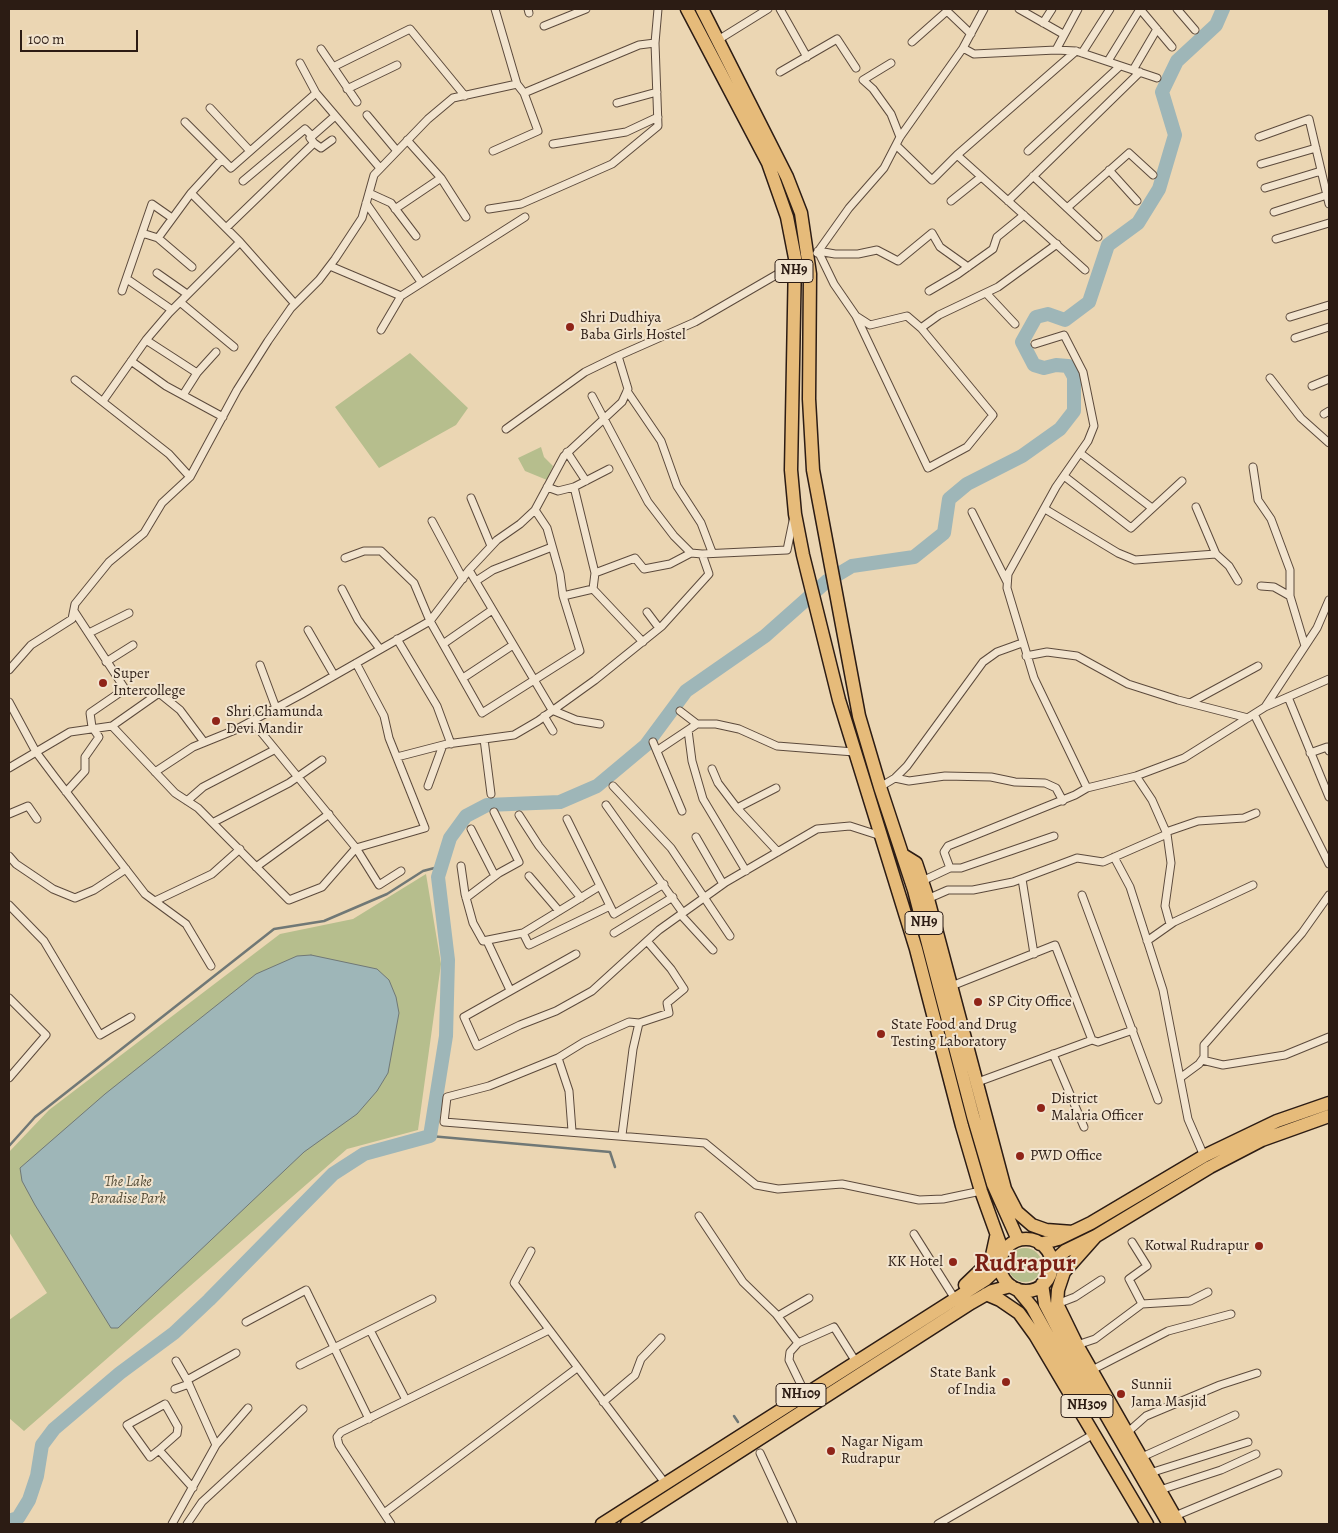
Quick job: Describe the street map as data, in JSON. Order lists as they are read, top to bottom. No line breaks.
{"streets":{"highway":["NH9","NH109","NH309"]},"crossings":[["NH9","NH109"],["NH9","NH309"],["NH109","NH309"]],"districts":["Rudrapur"],"parks":["The Lake Paradise Park"],"places":["Shri Dudhiya Baba Girls Hostel","Super Intercollege","Shri Chamunda Devi Mandir","SP City Office","State Food and Drug Testing Laboratory","District Malaria Officer","PWD Office","Kotwal Rudrapur","KK Hotel","State Bank of India","Sunnii Jama Masjid","Nagar Nigam Rudrapur"],"scale_bar":"100 m"}
